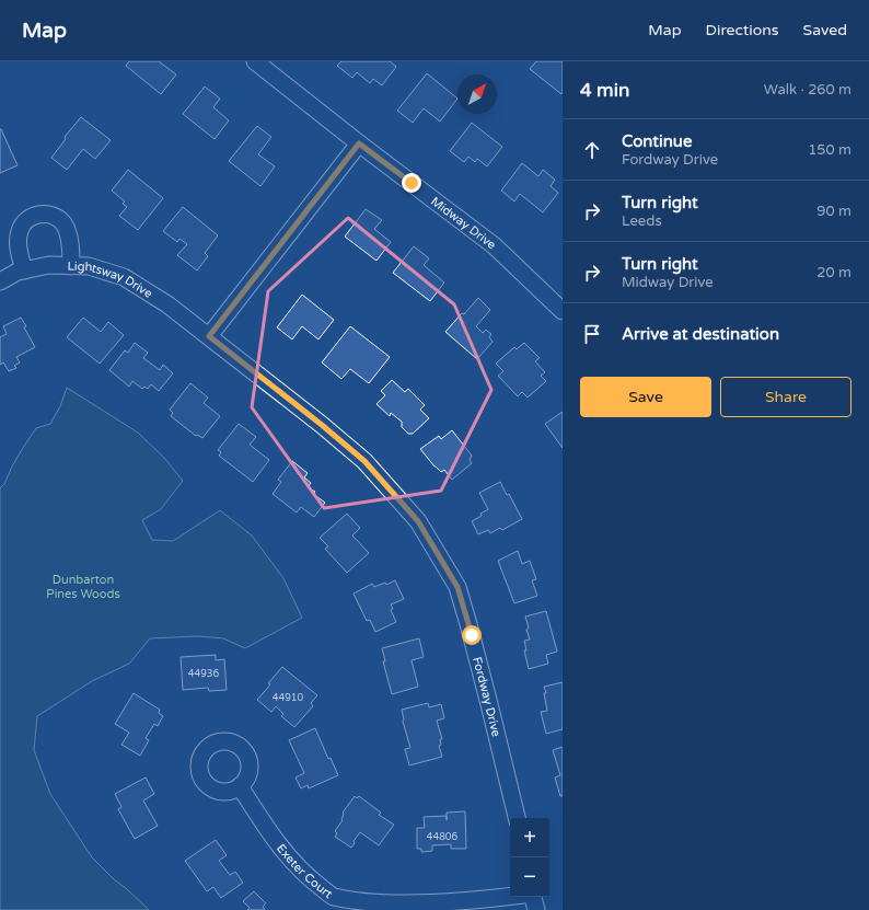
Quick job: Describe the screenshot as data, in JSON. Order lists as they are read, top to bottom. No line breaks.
{"streets":{"street":["Midway Drive","Lightsway Drive","Fordway Drive","Exeter Court"]},"crossings":[["Lightsway Drive","Fordway Drive"]],"parks":["Dunbarton Pines Woods"],"house_numbers":["44936","44910","44806"],"north":"top right","page":{"header":"Map","nav":["Map","Directions","Saved"],"heading":["4 min","Walk · 260 m"],"list":[["Continue","Fordway Drive","150 m"],["Turn right","Leeds","90 m"],["Turn right","Midway Drive","20 m"],"Arrive at destination"],"buttons":["Save","Share"],"map_buttons":["+","−"]}}
